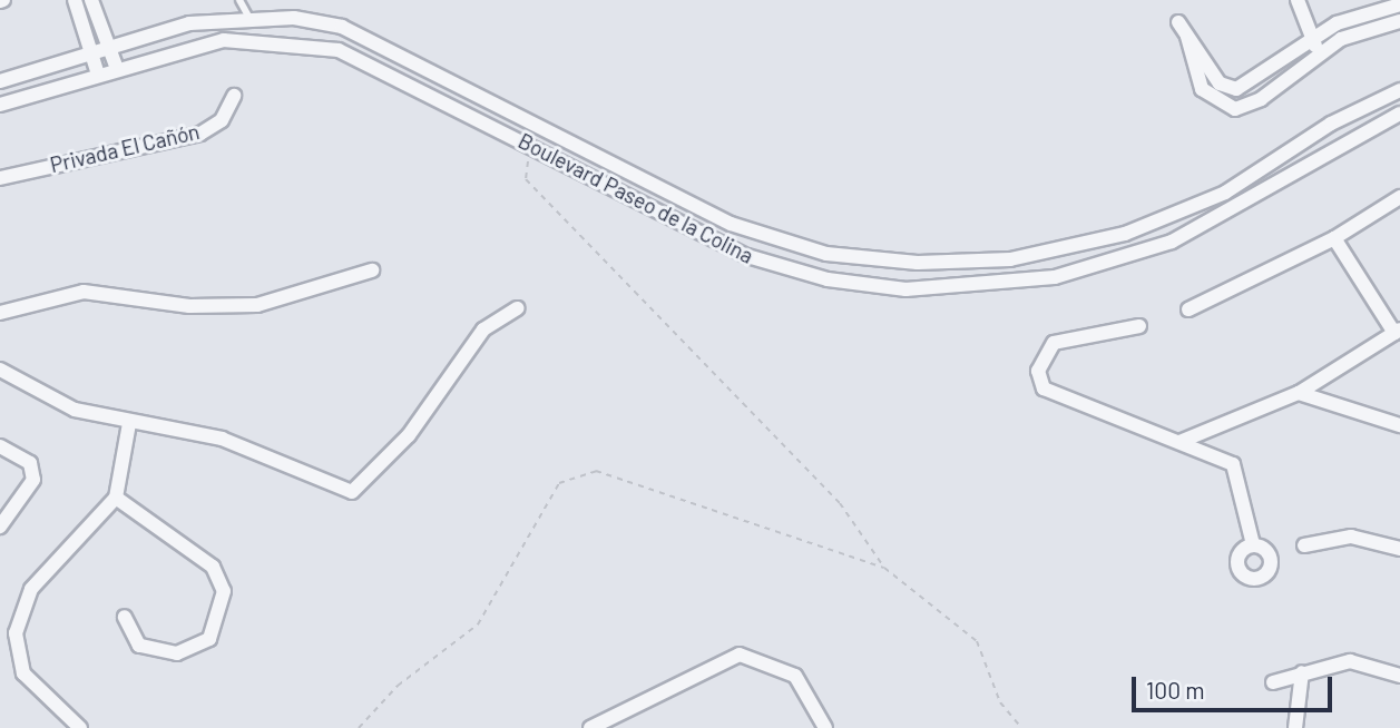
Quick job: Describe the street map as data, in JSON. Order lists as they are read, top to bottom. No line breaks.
{"streets":{"street":["Privada El Cañón","Boulevard Paseo de la Colina"]},"scale_bar":"100 m"}
